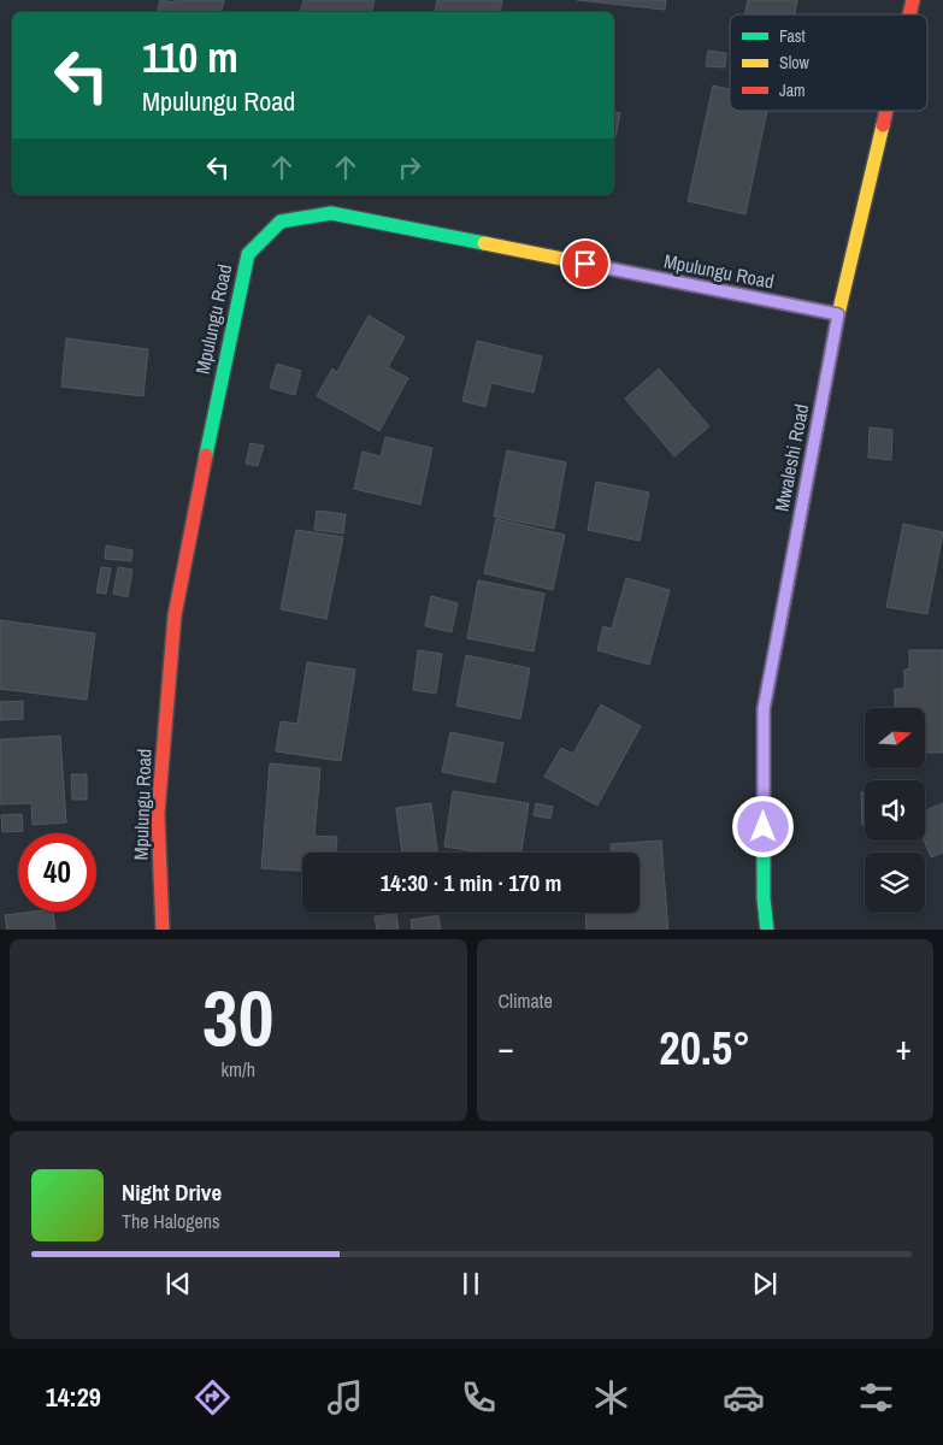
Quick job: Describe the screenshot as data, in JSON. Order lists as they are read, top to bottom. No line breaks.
{"streets":{"street":["Mpulungu Road","Mwaleshi Road"]},"crossings":[["Mpulungu Road","Mwaleshi Road"]],"legend":["Fast","Slow","Jam"],"north":"right","page":{"turn":["110 m","Mpulungu Road"],"limit":"40","trip":"14:30 · 1 min · 170 m","tile":[["30","km/h"],"Climate"],"heat":["−","20.5°","+"],"song":["Night Drive","The Halogens"],"tabs":"14:29"}}
